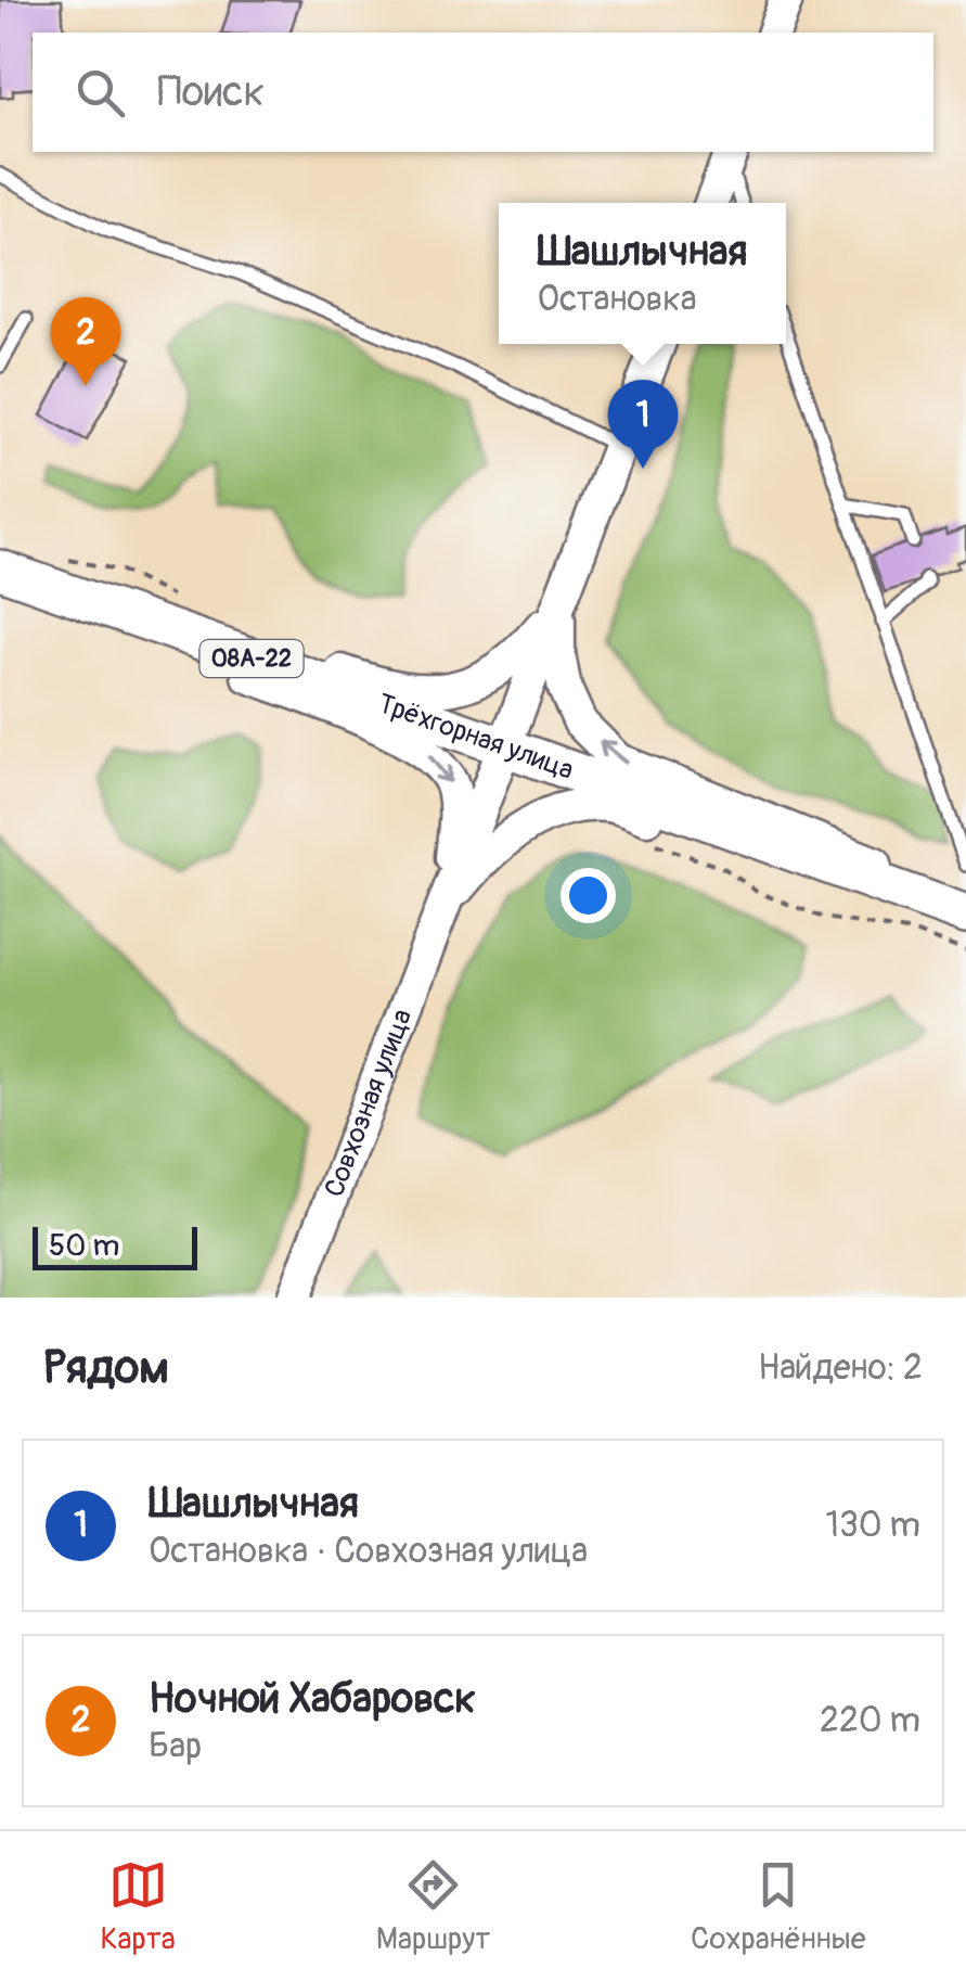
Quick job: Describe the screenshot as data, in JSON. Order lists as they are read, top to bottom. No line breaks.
{"streets":{"highway":["08А-22","Трёхгорная улица"],"main road":["Совхозная улица"]},"scale_bar":"50 m","page":{"search":"Поиск","popup":["Шашлычная","Остановка"],"pins":["2","1"],"scale":"50 m","heading":["Рядом","Найдено: 2"],"list":[{"mark":"1","name":"Шашлычная","note":"Остановка · Совхозная улица","value":"130 m"},{"mark":"2","name":"Ночной Хабаровск","note":"Бар","value":"220 m"}],"nav":["Карта","Маршрут","Сохранённые"]}}
